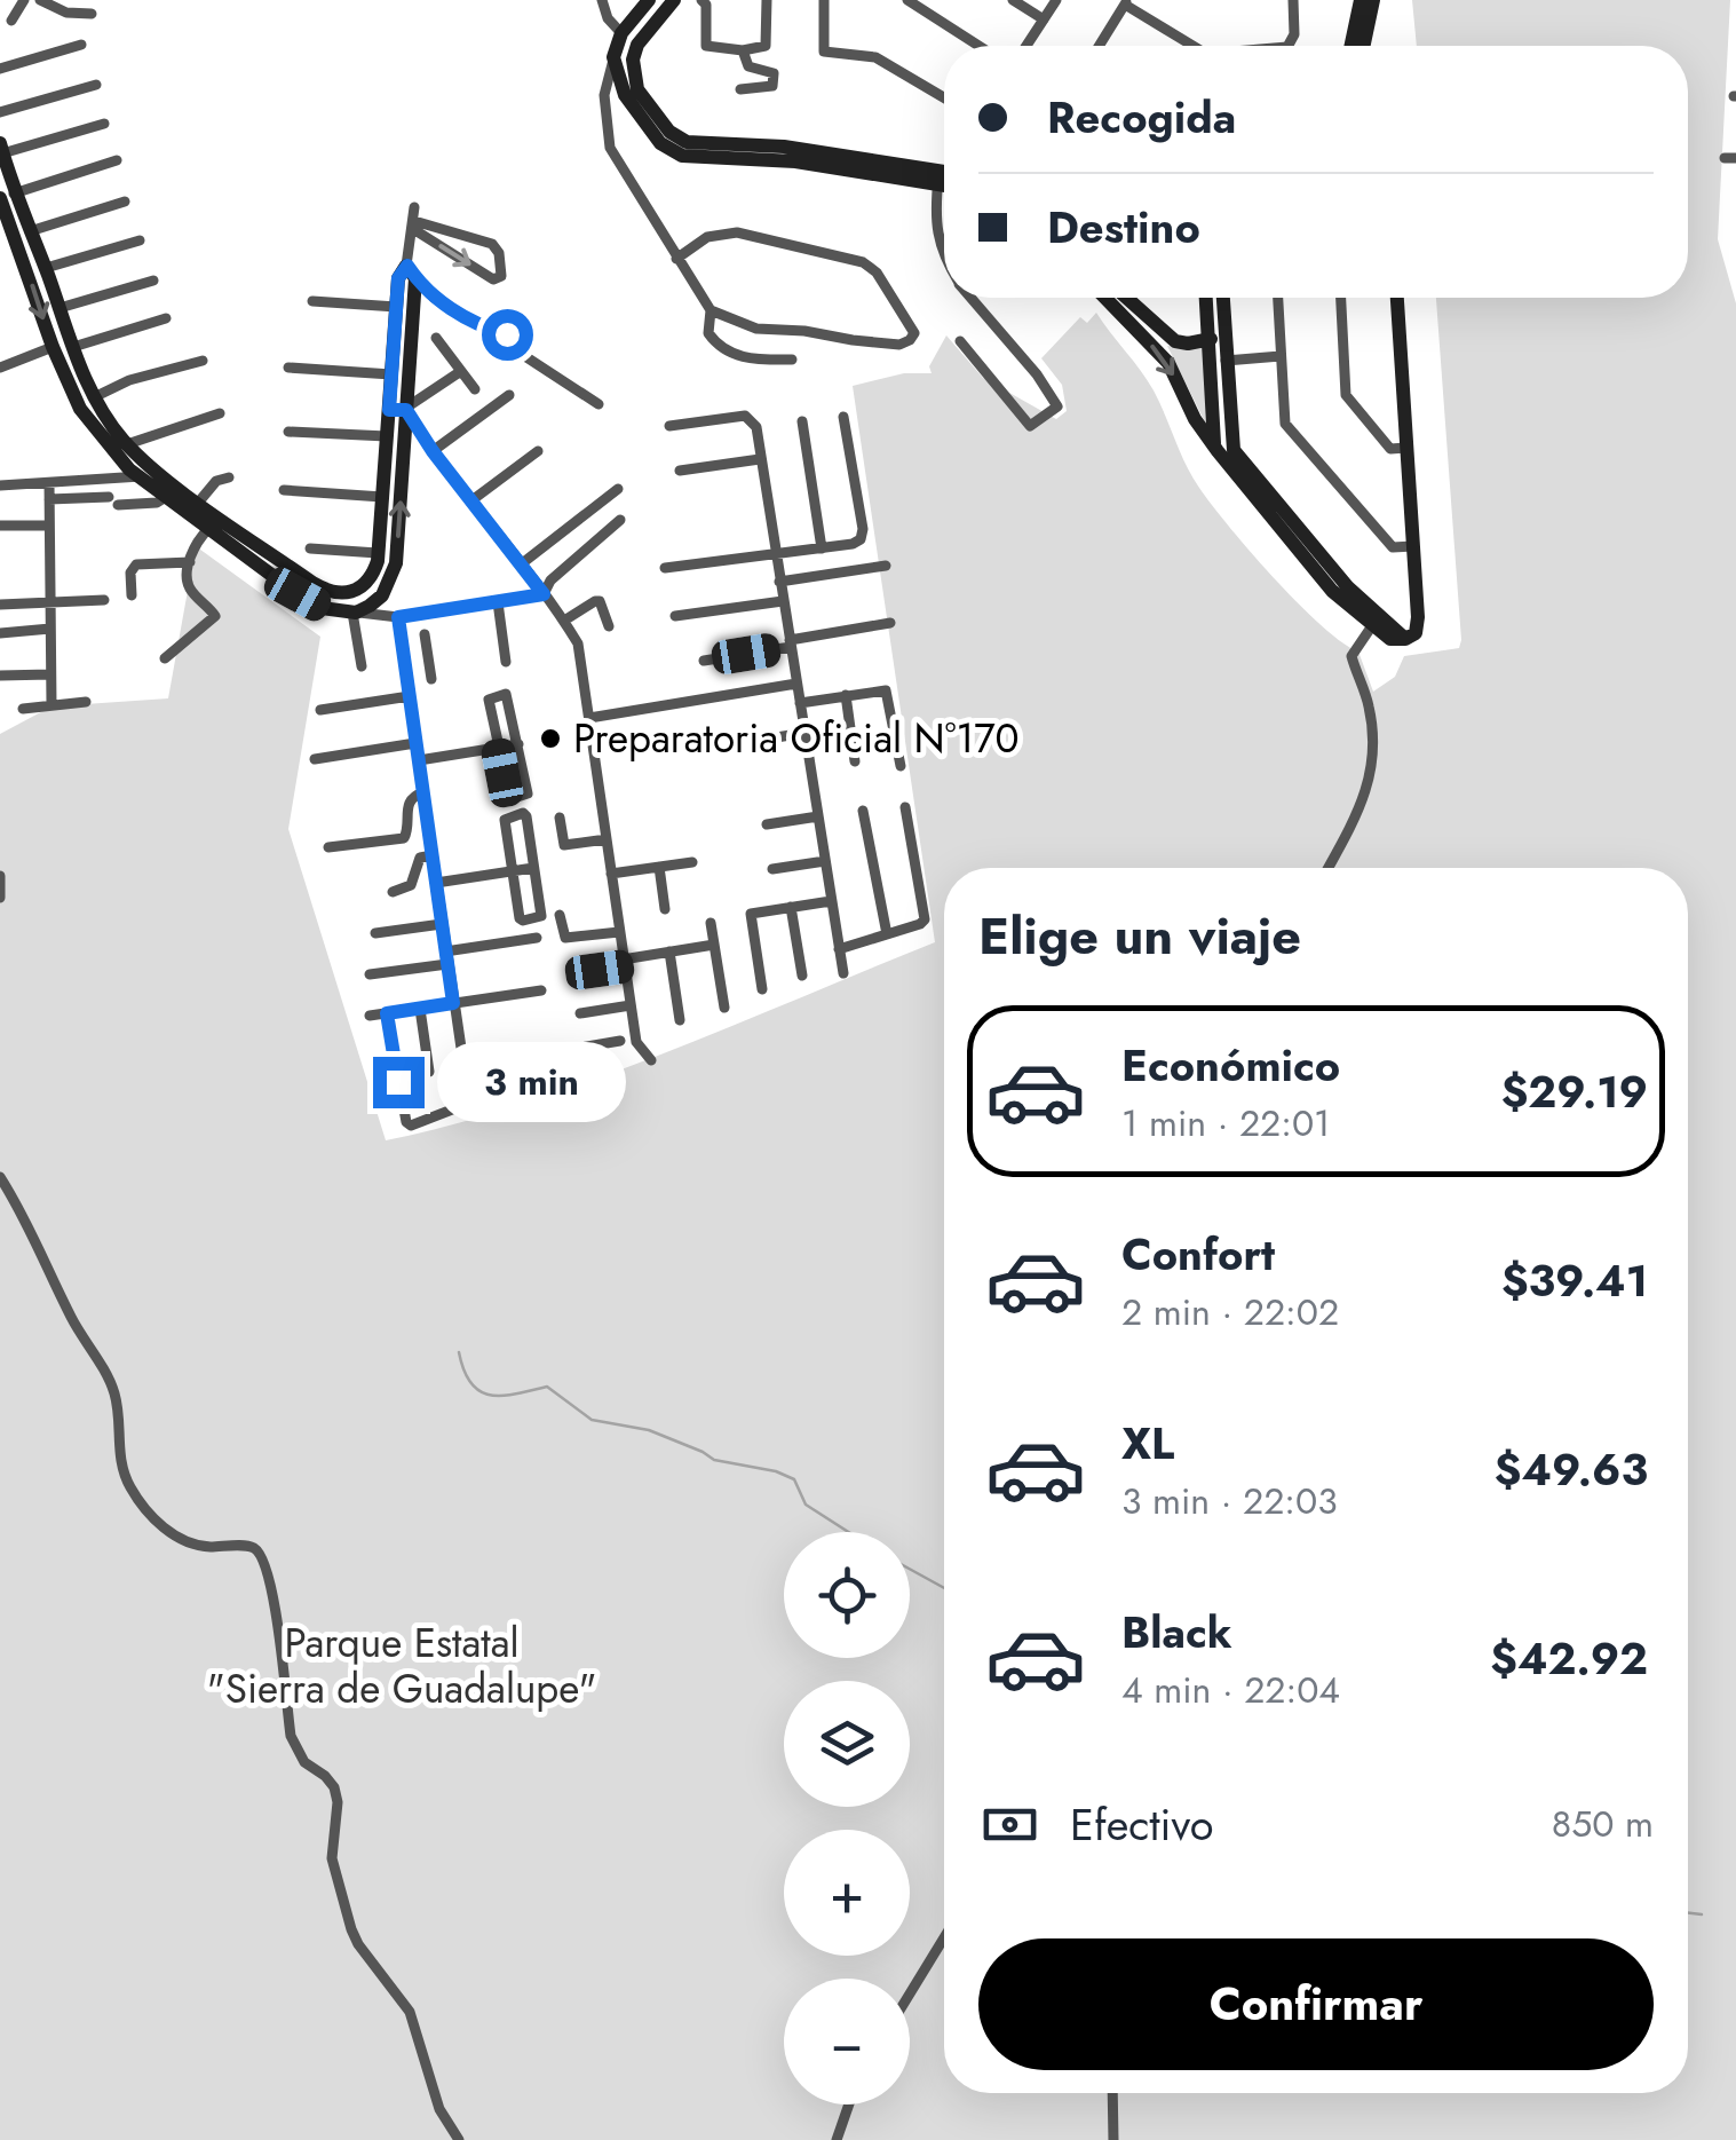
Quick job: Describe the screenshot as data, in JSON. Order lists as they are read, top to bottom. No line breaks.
{"parks":["Parque Estatal \"Sierra de Guadalupe\""],"places":["Preparatoria Oficial N°170"],"page":{"banner":["Recogida","Destino"],"heading":"Elige un viaje","list":[{"name":"Económico","note":"1 min · 22:01","value":"$29.19"},{"name":"Confort","note":"2 min · 22:02","value":"$39.41"},{"name":"XL","note":"3 min · 22:03","value":"$49.63"},{"name":"Black","note":"4 min · 22:04","value":"$42.92"}],"bubble":"3 min","map_buttons":["+","−"],"pay":["Efectivo","850 m"],"buttons":"Confirmar"}}
